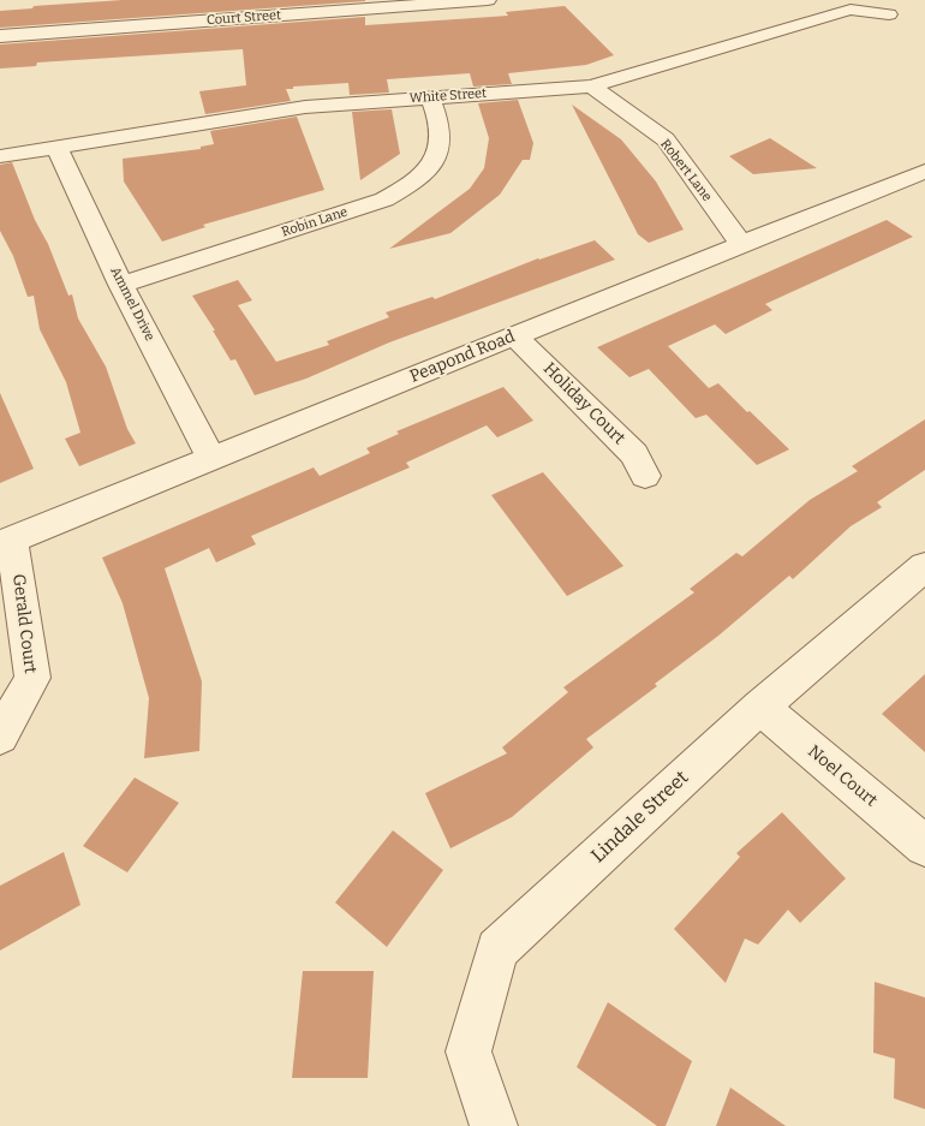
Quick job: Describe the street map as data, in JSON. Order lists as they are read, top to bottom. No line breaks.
{"streets":{"street":["Court Street","White Street","Robert Lane","Robin Lane","Ammel Drive","Peapond Road","Holiday Court","Gerald Court","Noel Court","Lindale Street"]},"crossings":[["White Street","Robert Lane"],["White Street","Robin Lane"],["White Street","Ammel Drive"],["Robert Lane","Peapond Road"],["Robin Lane","Ammel Drive"],["Ammel Drive","Peapond Road"],["Peapond Road","Holiday Court"],["Peapond Road","Gerald Court"],["Noel Court","Lindale Street"]]}
